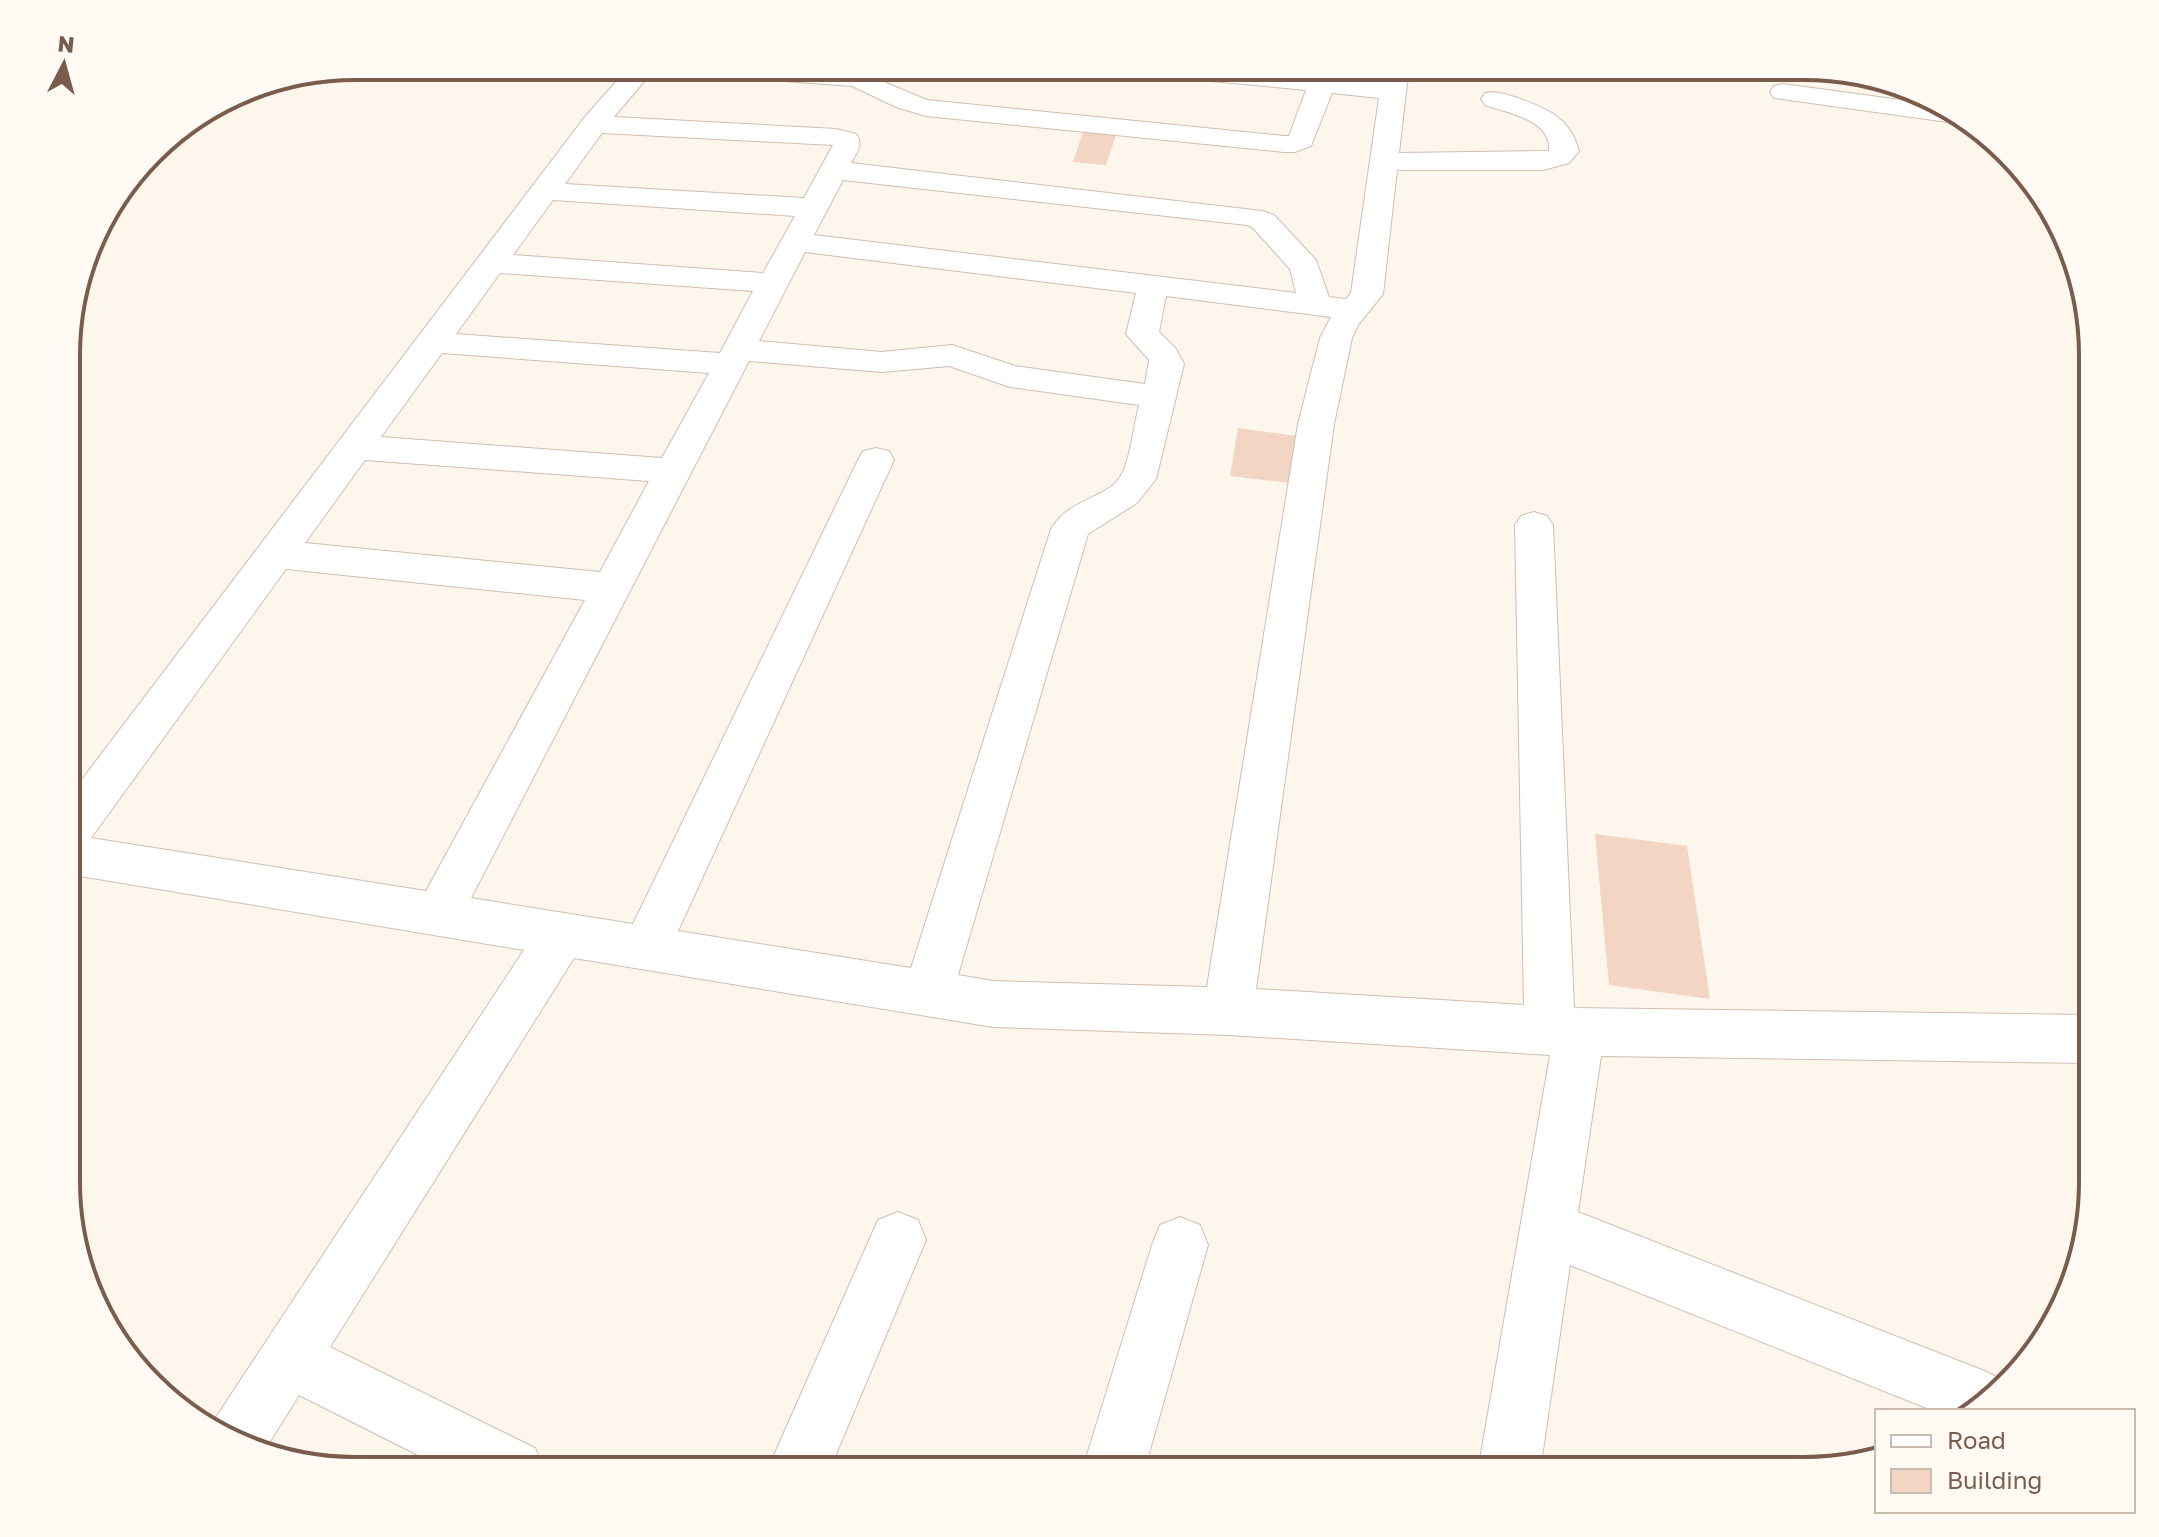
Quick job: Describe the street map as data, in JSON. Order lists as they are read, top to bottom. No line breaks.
{"legend":["Road","Building"],"north":"top"}
